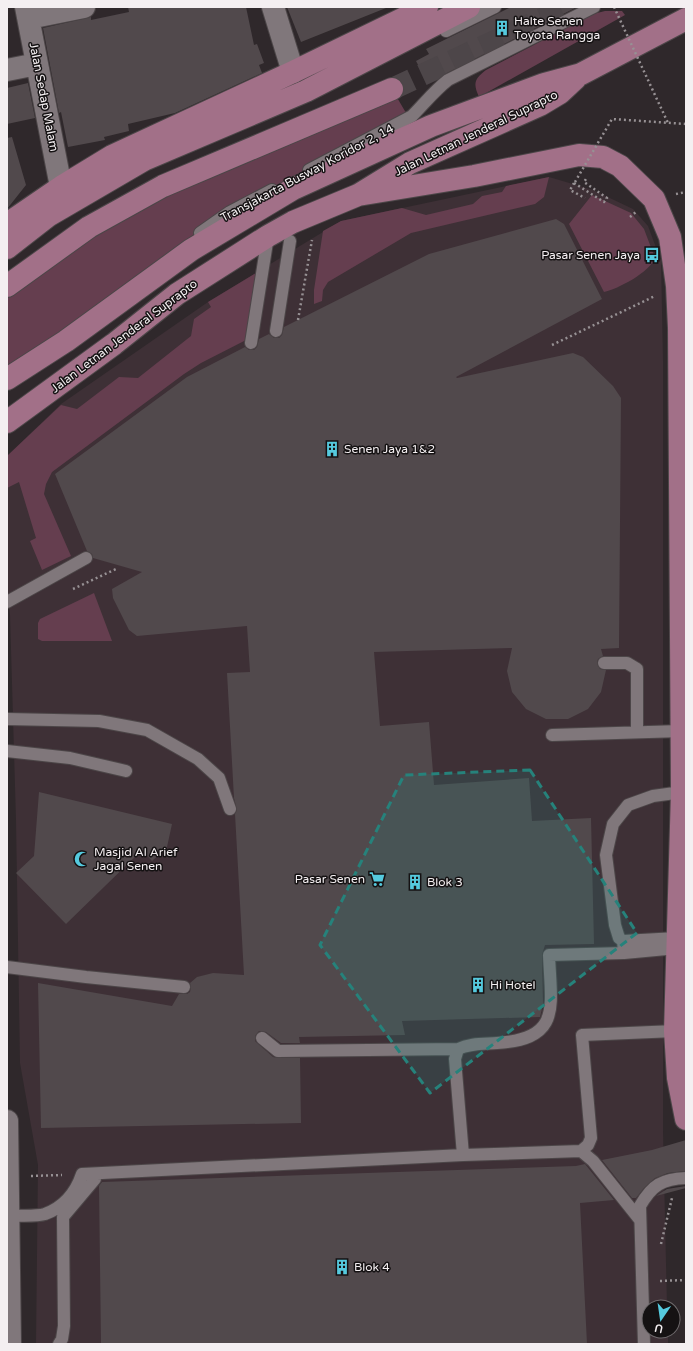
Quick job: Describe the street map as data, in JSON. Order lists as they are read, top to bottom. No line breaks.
{"streets":{"main road":["Jalan Letnan Jenderal Suprapto"],"street":["Jalan Sedap Malam"],"lane":["Transjakarta Busway Koridor 2, 14"]},"places":{"building":["Halte Senen Toyota Rangga","Senen Jaya 1&2","Blok 3","Hi Hotel","Blok 4"],"bus stop":["Pasar Senen Jaya"],"mosque":["Masjid Al Arief Jagal Senen"],"supermarket":["Pasar Senen"]},"north":"bottom"}
